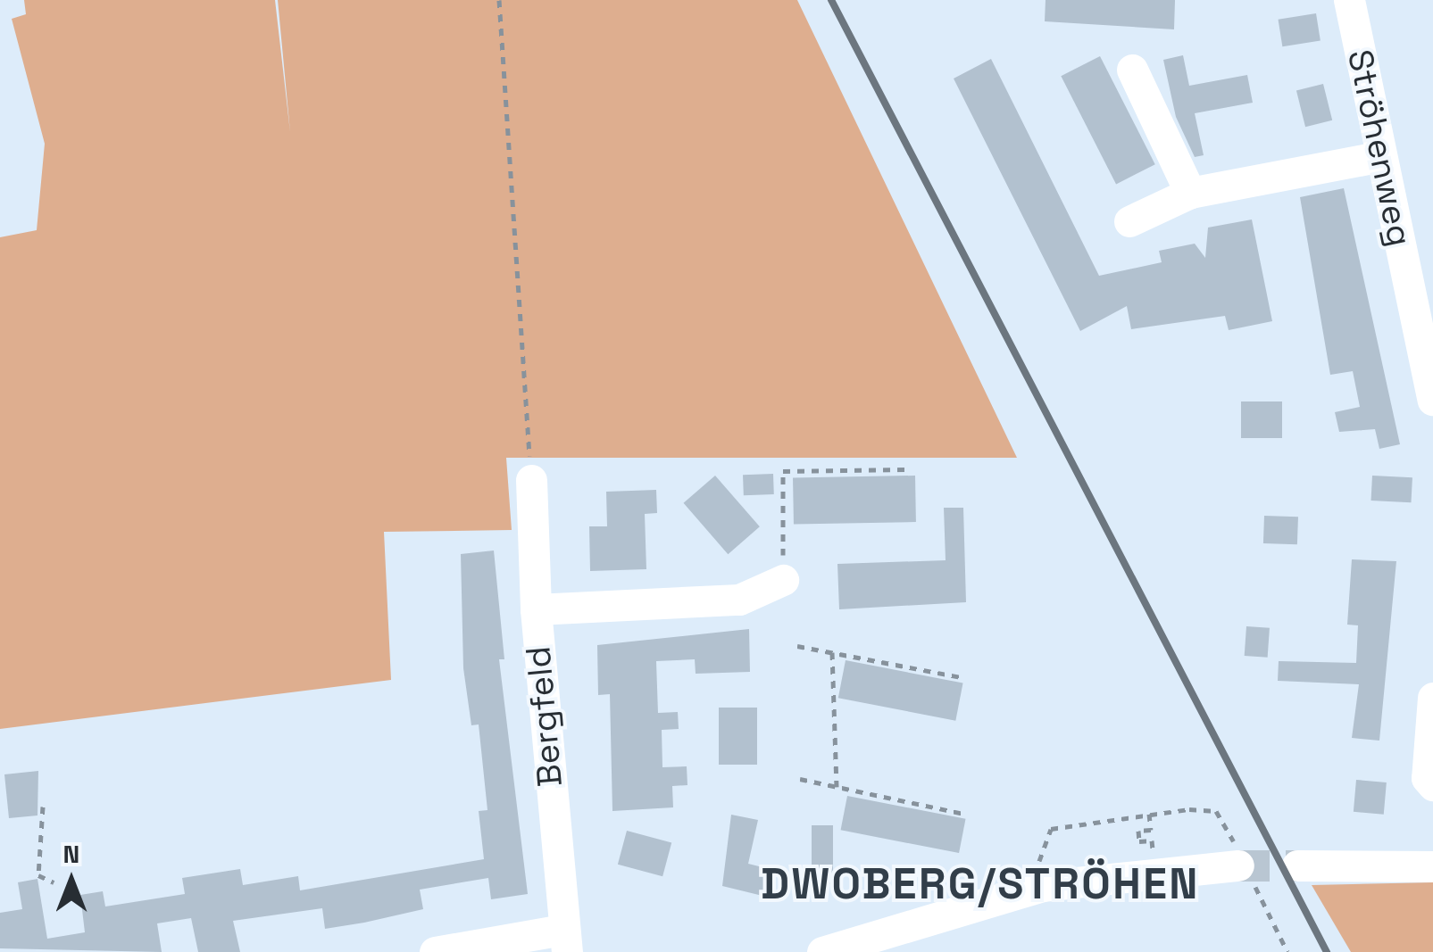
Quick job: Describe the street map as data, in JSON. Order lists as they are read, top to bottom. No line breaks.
{"streets":{"street":["Ströhenweg","Bergfeld"]},"districts":["DWOBERG/STRÖHEN"],"north":"top"}
